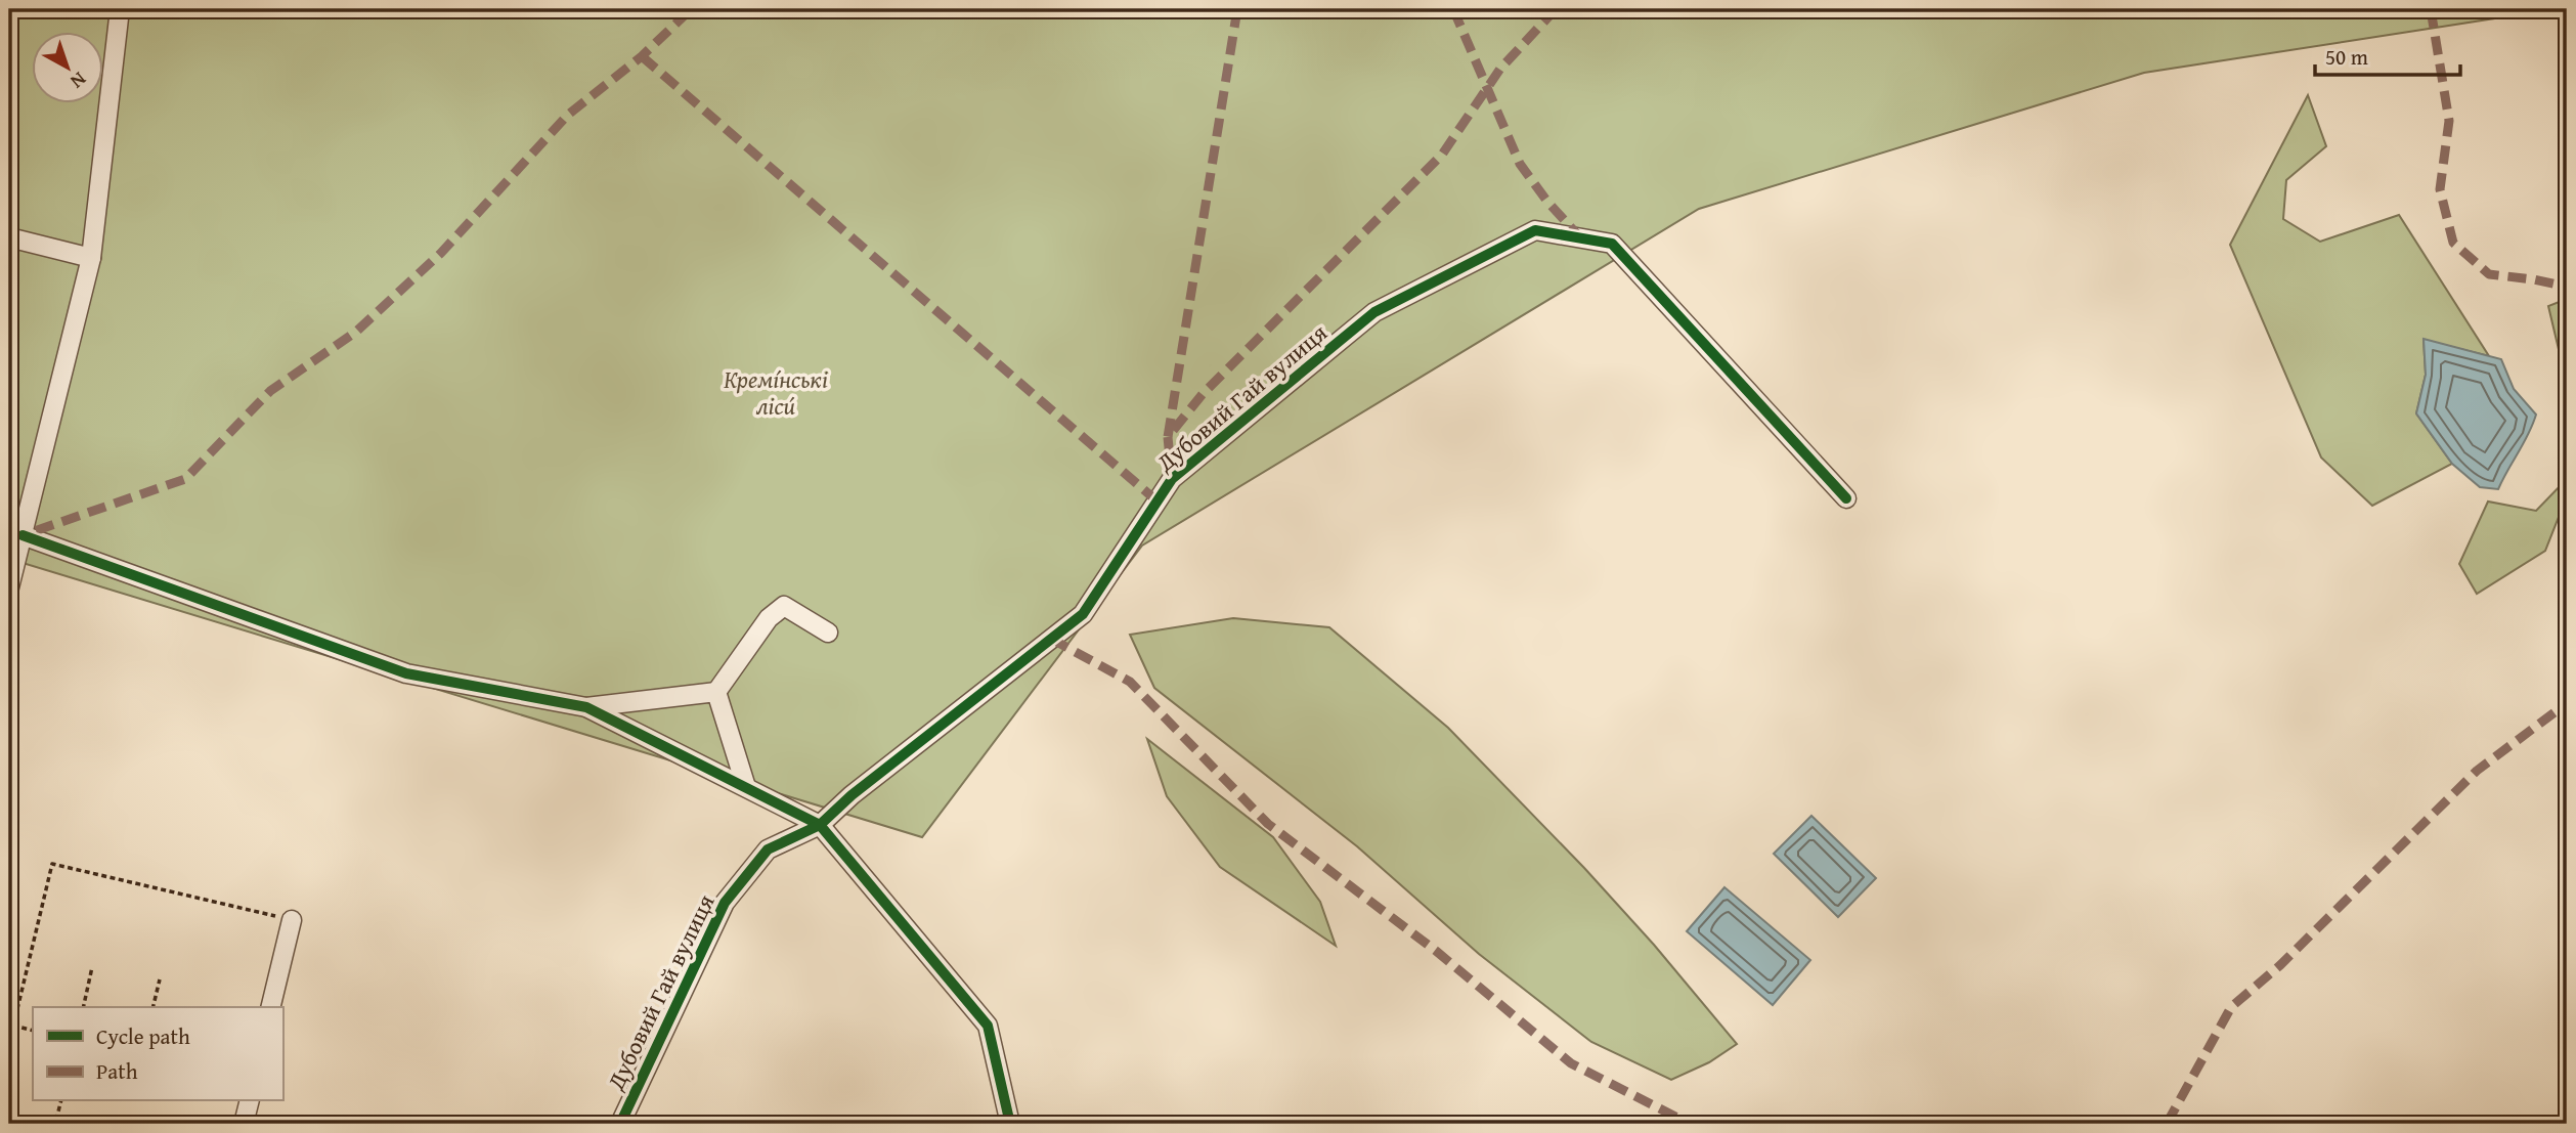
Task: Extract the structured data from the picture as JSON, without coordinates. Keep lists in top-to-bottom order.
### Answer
{
  "streets": {
    "street": ["Дубовий Гай вулиця"]
  },
  "parks": ["Кремі́нські ліси́"],
  "legend": ["Cycle path", "Path"],
  "scale_bar": "50 m",
  "north": "bottom right"
}
